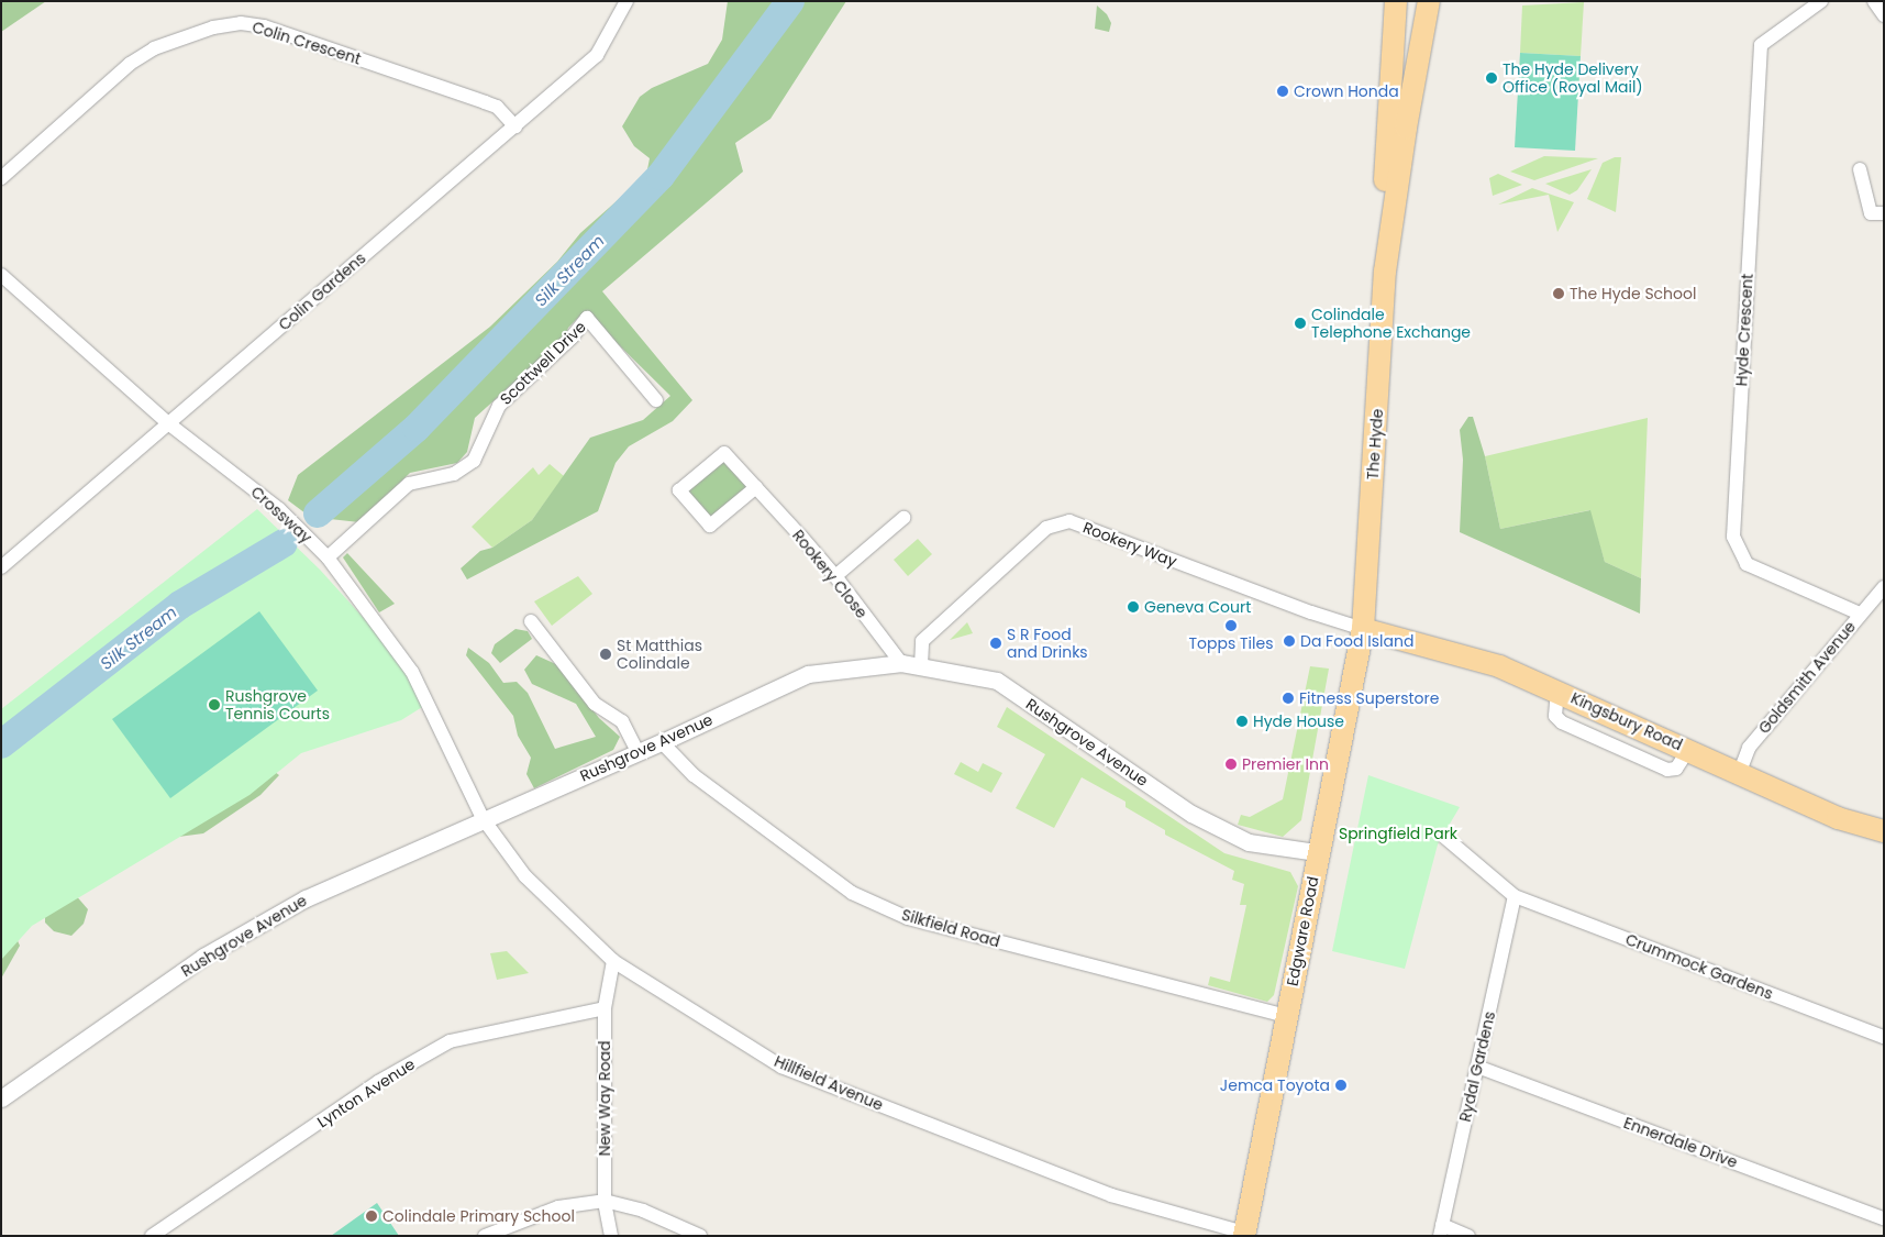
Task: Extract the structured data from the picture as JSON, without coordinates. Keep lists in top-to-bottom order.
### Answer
{
  "streets": {
    "main road": ["The Hyde", "Kingsbury Road", "Edgware Road"],
    "street": [
      "Colin Crescent",
      "Colin Gardens",
      "Hyde Crescent",
      "Scottwell Drive",
      "Crossway",
      "Rookery Way",
      "Rookery Close",
      "Goldsmith Avenue",
      "Rushgrove Avenue",
      "Silkfield Road",
      "Crummock Gardens",
      "Rydal Gardens",
      "Hillfield Avenue",
      "Lynton Avenue",
      "New Way Road",
      "Ennerdale Drive"
    ]
  },
  "crossings": [
    ["Colin Crescent", "Colin Gardens"],
    ["Colin Gardens", "Crossway"],
    ["Hyde Crescent", "Goldsmith Avenue"],
    ["Scottwell Drive", "Crossway"],
    ["The Hyde", "Rookery Way"],
    ["The Hyde", "Kingsbury Road"],
    ["The Hyde", "Edgware Road"],
    ["Crossway", "Rushgrove Avenue"],
    ["Crossway", "Hillfield Avenue"],
    ["Rookery Way", "Kingsbury Road"],
    ["Rookery Way", "Rushgrove Avenue"],
    ["Rookery Way", "Edgware Road"],
    ["Rookery Close", "Rushgrove Avenue"],
    ["Goldsmith Avenue", "Kingsbury Road"],
    ["Kingsbury Road", "Edgware Road"],
    ["Rushgrove Avenue", "Silkfield Road"],
    ["Rushgrove Avenue", "Edgware Road"],
    ["Rushgrove Avenue", "Hillfield Avenue"],
    ["Silkfield Road", "Edgware Road"],
    ["Edgware Road", "Hillfield Avenue"],
    ["Crummock Gardens", "Rydal Gardens"],
    ["Rydal Gardens", "Ennerdale Drive"],
    ["Hillfield Avenue", "New Way Road"],
    ["Lynton Avenue", "New Way Road"]
  ],
  "water": ["Silk Stream"],
  "parks": ["Springfield Park"],
  "places": [
    "The Hyde Delivery Office (Royal Mail)",
    "Crown Honda",
    "The Hyde School",
    "Colindale Telephone Exchange",
    "Geneva Court",
    "Topps Tiles",
    "Da Food Island",
    "S R Food and Drinks",
    "St Matthias Colindale",
    "Fitness Superstore",
    "Rushgrove Tennis Courts",
    "Hyde House",
    "Premier Inn",
    "Jemca Toyota",
    "Colindale Primary School"
  ]
}
